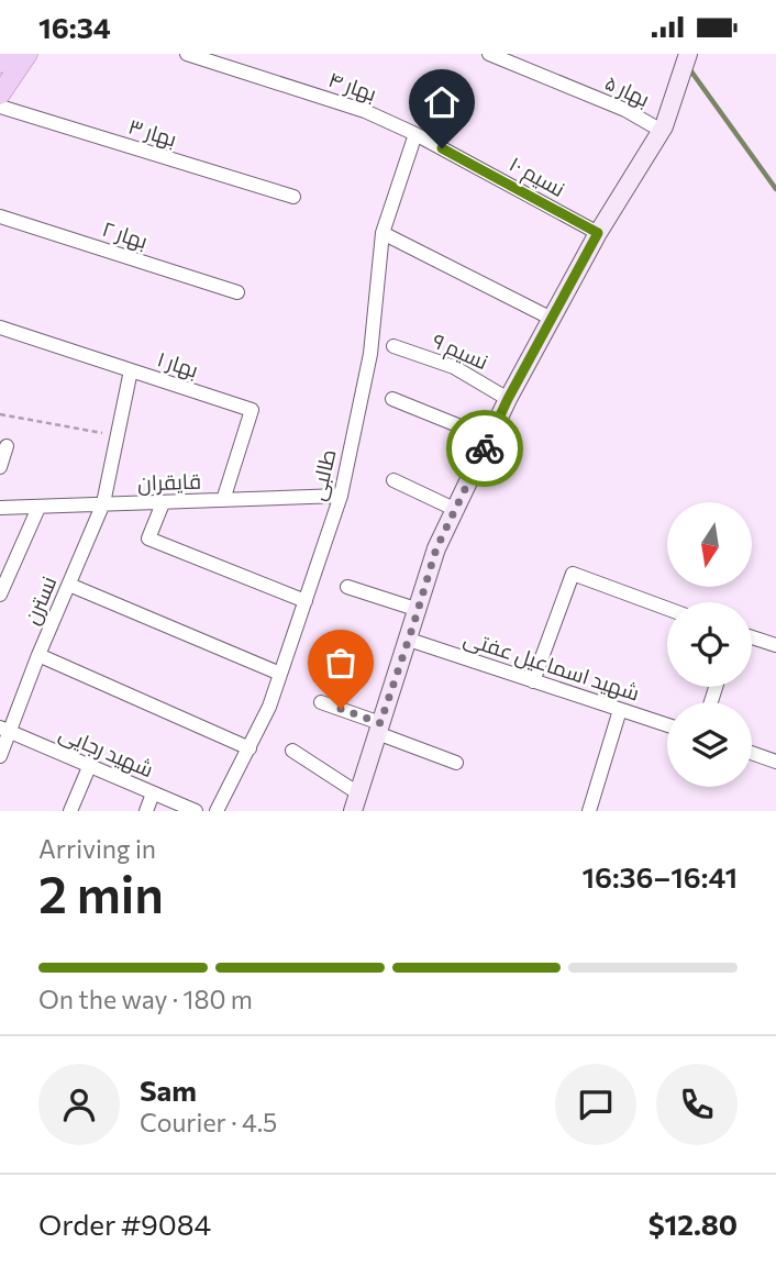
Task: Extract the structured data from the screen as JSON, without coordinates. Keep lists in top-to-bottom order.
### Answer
{
  "streets": {
    "street": [
      "بهار ۴",
      "بهار ۵",
      "بهار ۳",
      "نسیم ۱۰",
      "بهار ۲",
      "نسیم ۹",
      "بهار ۱",
      "طالبی",
      "قایقران",
      "نسترن",
      "شهید اسماعیل عفتی",
      "شهید رجایی"
    ]
  },
  "crossings": [
    ["بهار ۴", "نسیم ۱۰"],
    ["بهار ۴", "طالبی"],
    ["نسیم ۱۰", "طالبی"],
    ["بهار ۱", "قایقران"],
    ["بهار ۱", "نسترن"],
    ["طالبی", "قایقران"],
    ["قایقران", "نسترن"],
    ["نسترن", "شهید رجایی"]
  ],
  "north": "bottom",
  "page": {
    "status": "16:34",
    "heading": ["2 min", "Arriving in", "16:36–16:41"],
    "panel": [
      "Sam",
      "Courier · 4.5",
      "Order #9084",
      "$12.80"
    ],
    "bar": "On the way · 180 m"
  }
}
